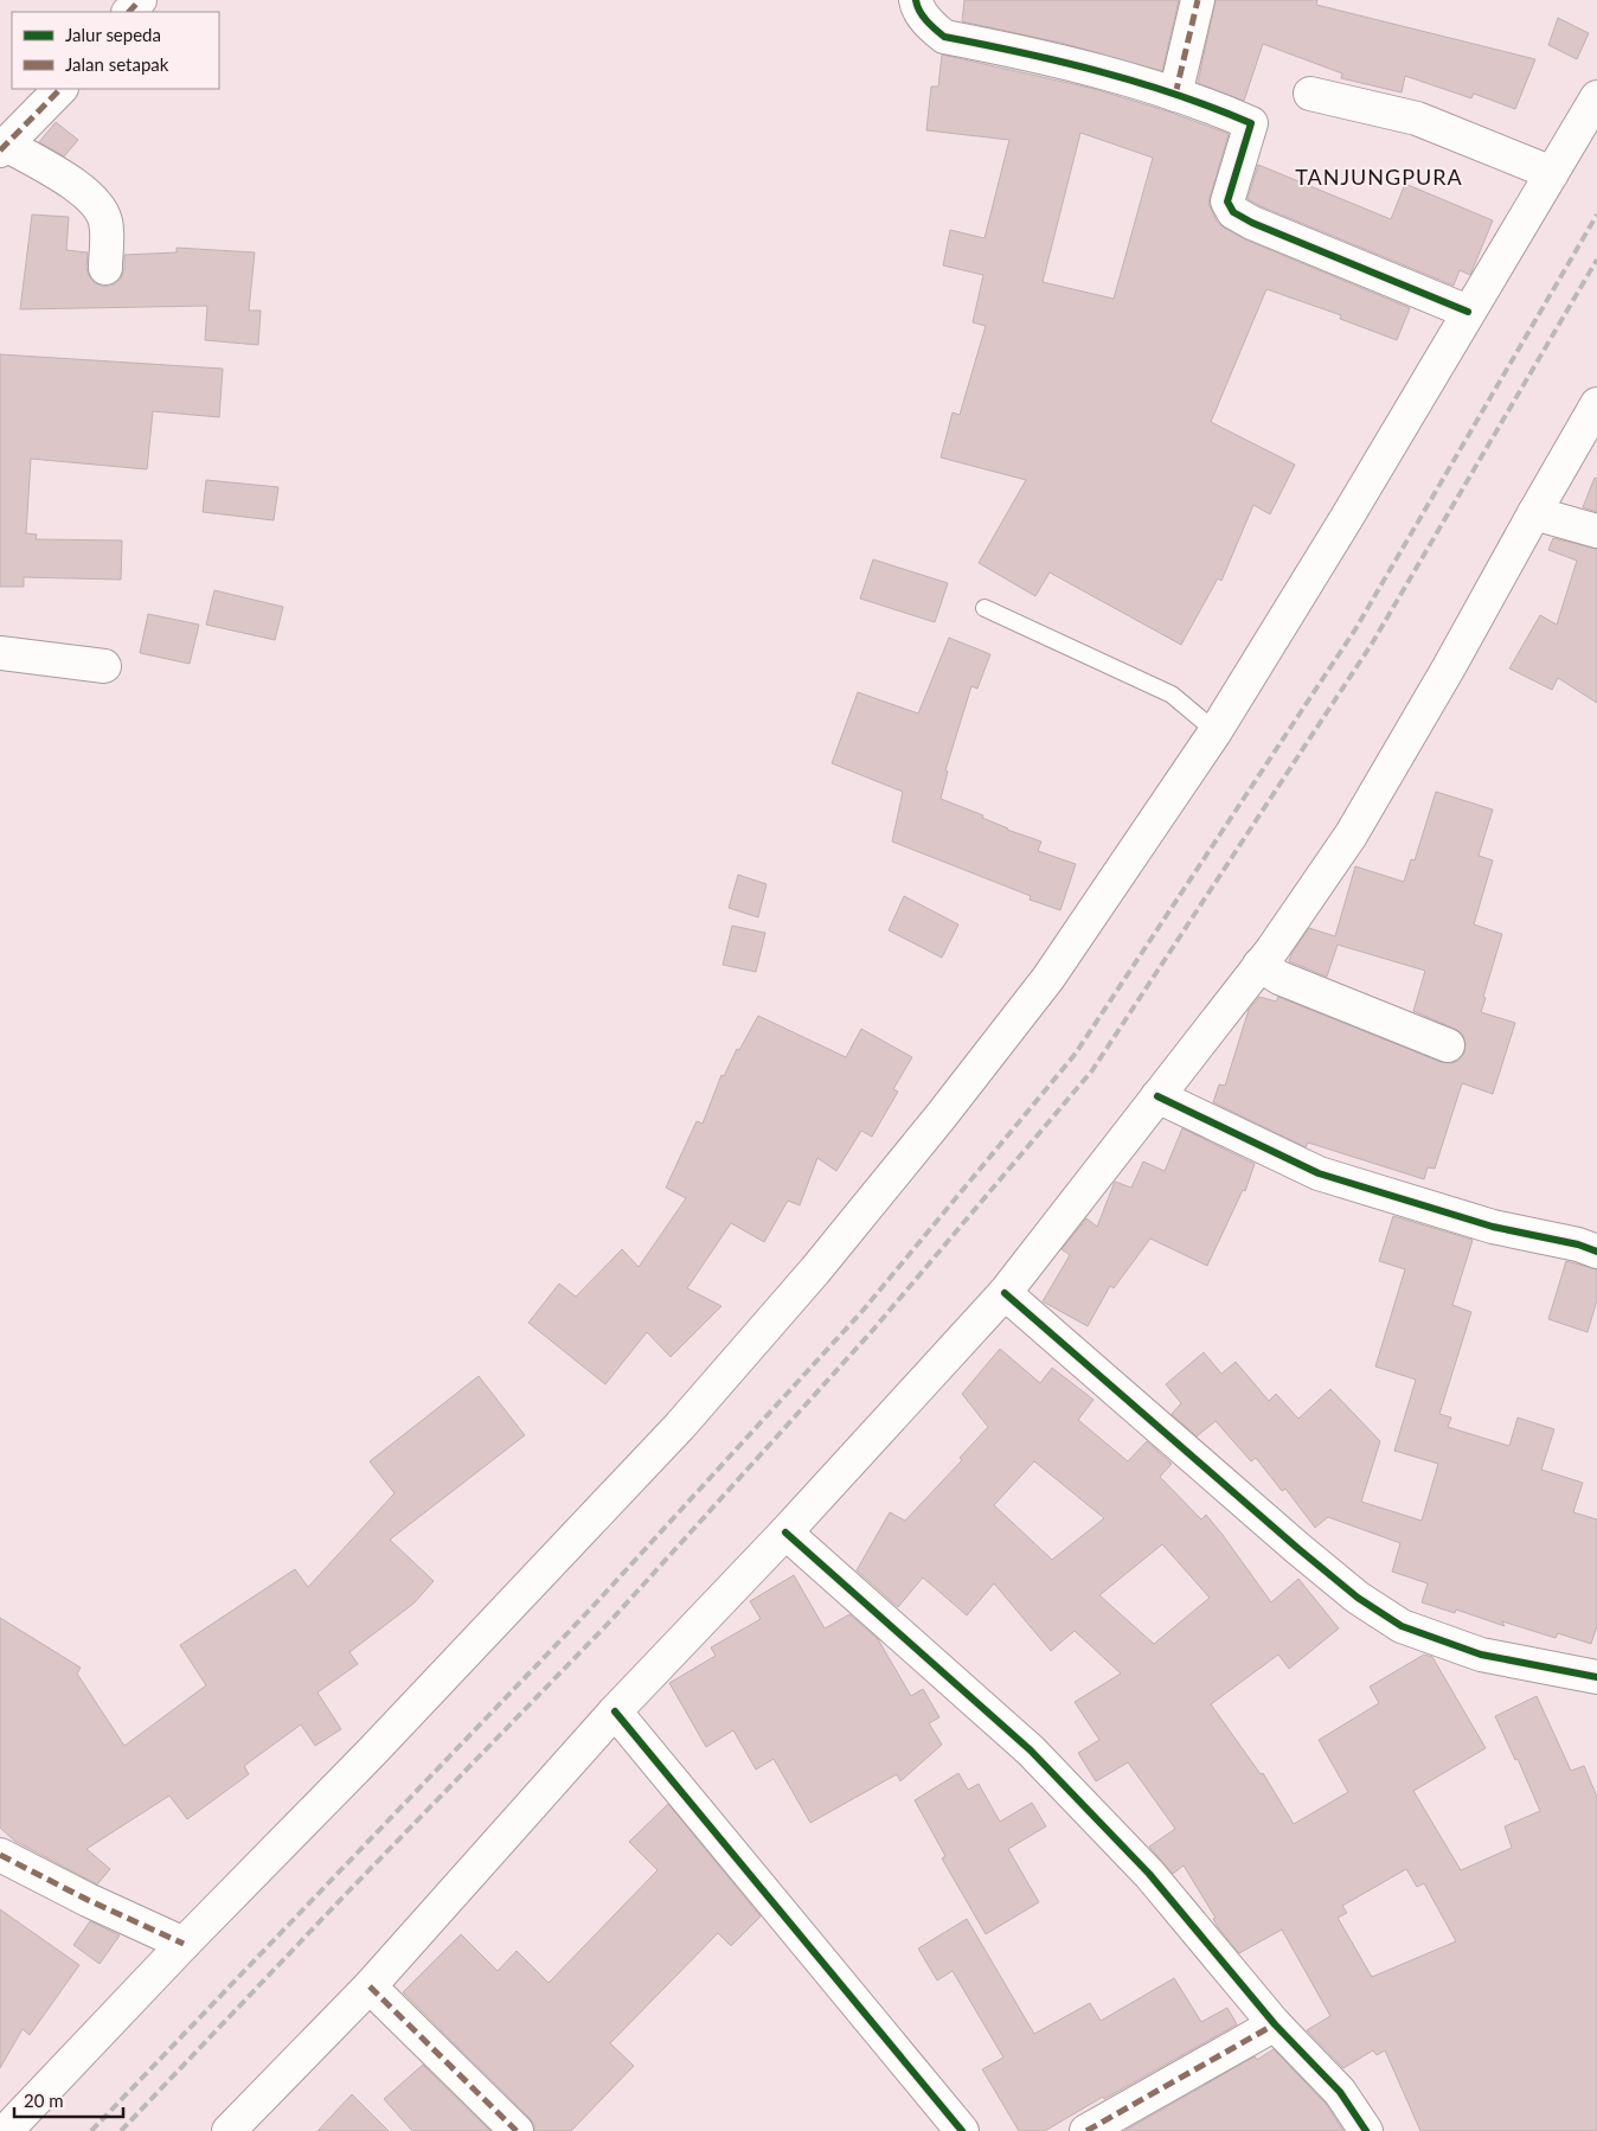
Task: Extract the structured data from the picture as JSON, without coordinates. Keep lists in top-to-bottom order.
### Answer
{
  "districts": ["TANJUNGPURA"],
  "legend": ["Jalur sepeda", "Jalan setapak"],
  "scale_bar": "20 m"
}
